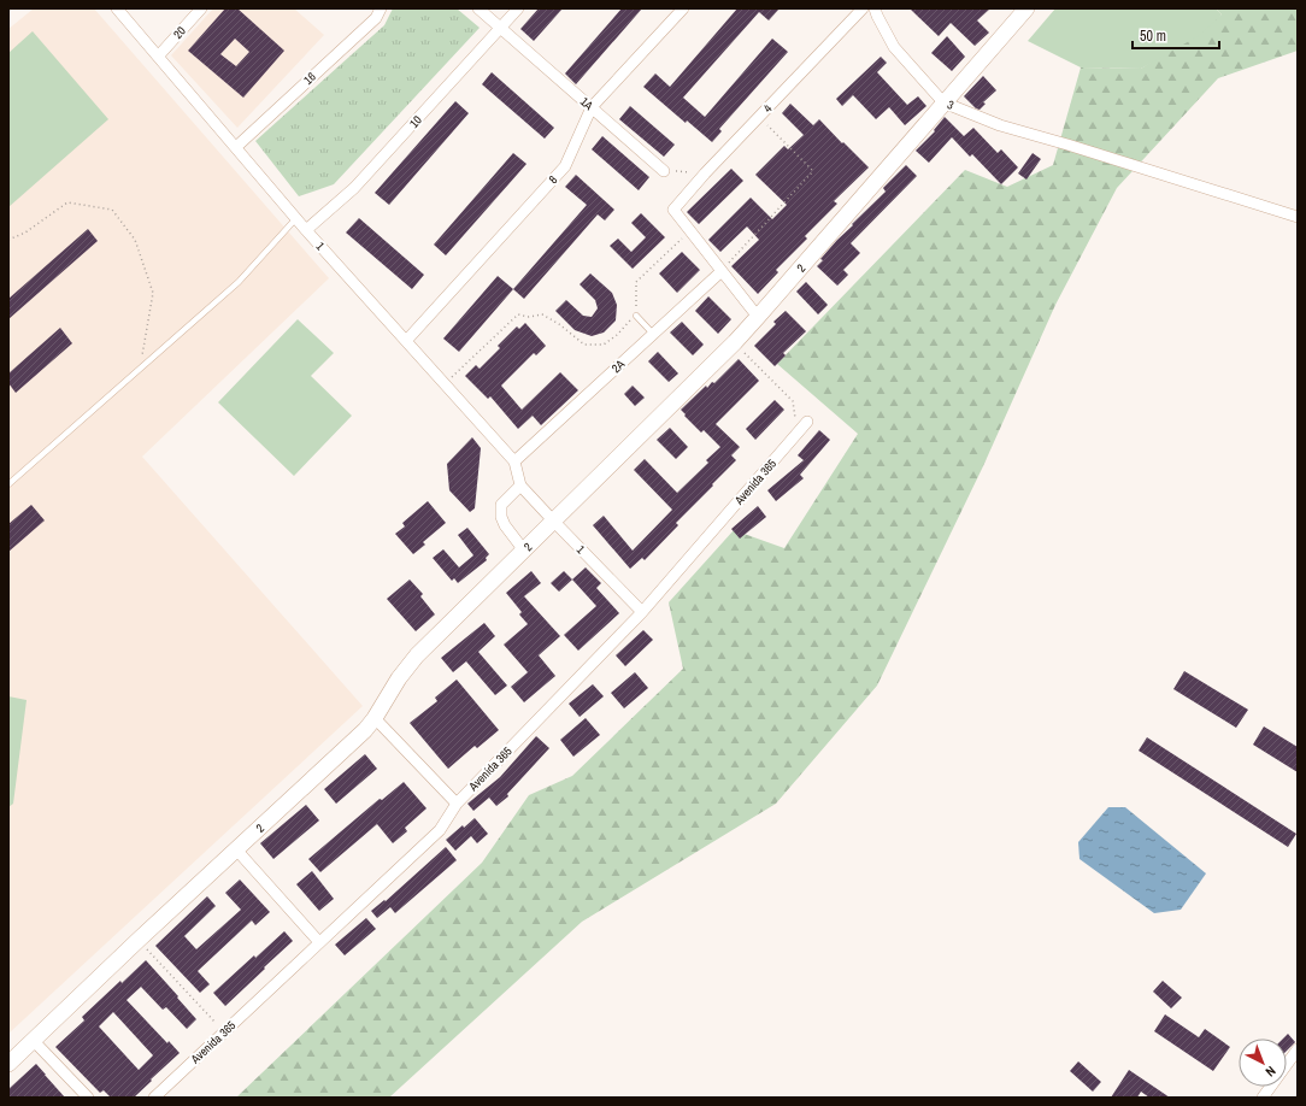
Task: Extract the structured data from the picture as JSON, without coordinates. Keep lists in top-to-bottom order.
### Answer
{
  "streets": {
    "street": [
      "20",
      "16",
      "1A",
      "3",
      "4",
      "10",
      "8",
      "1",
      "2",
      "2A",
      "Avenida 365"
    ]
  },
  "crossings": [
    ["20", "1"],
    ["16", "1"],
    ["1A", "10"],
    ["1A", "8"],
    ["3", "2"],
    ["10", "1"],
    ["8", "1"],
    ["1", "2"],
    ["1", "2A"],
    ["1", "Avenida 365"]
  ],
  "scale_bar": "50 m",
  "north": "bottom right"
}
